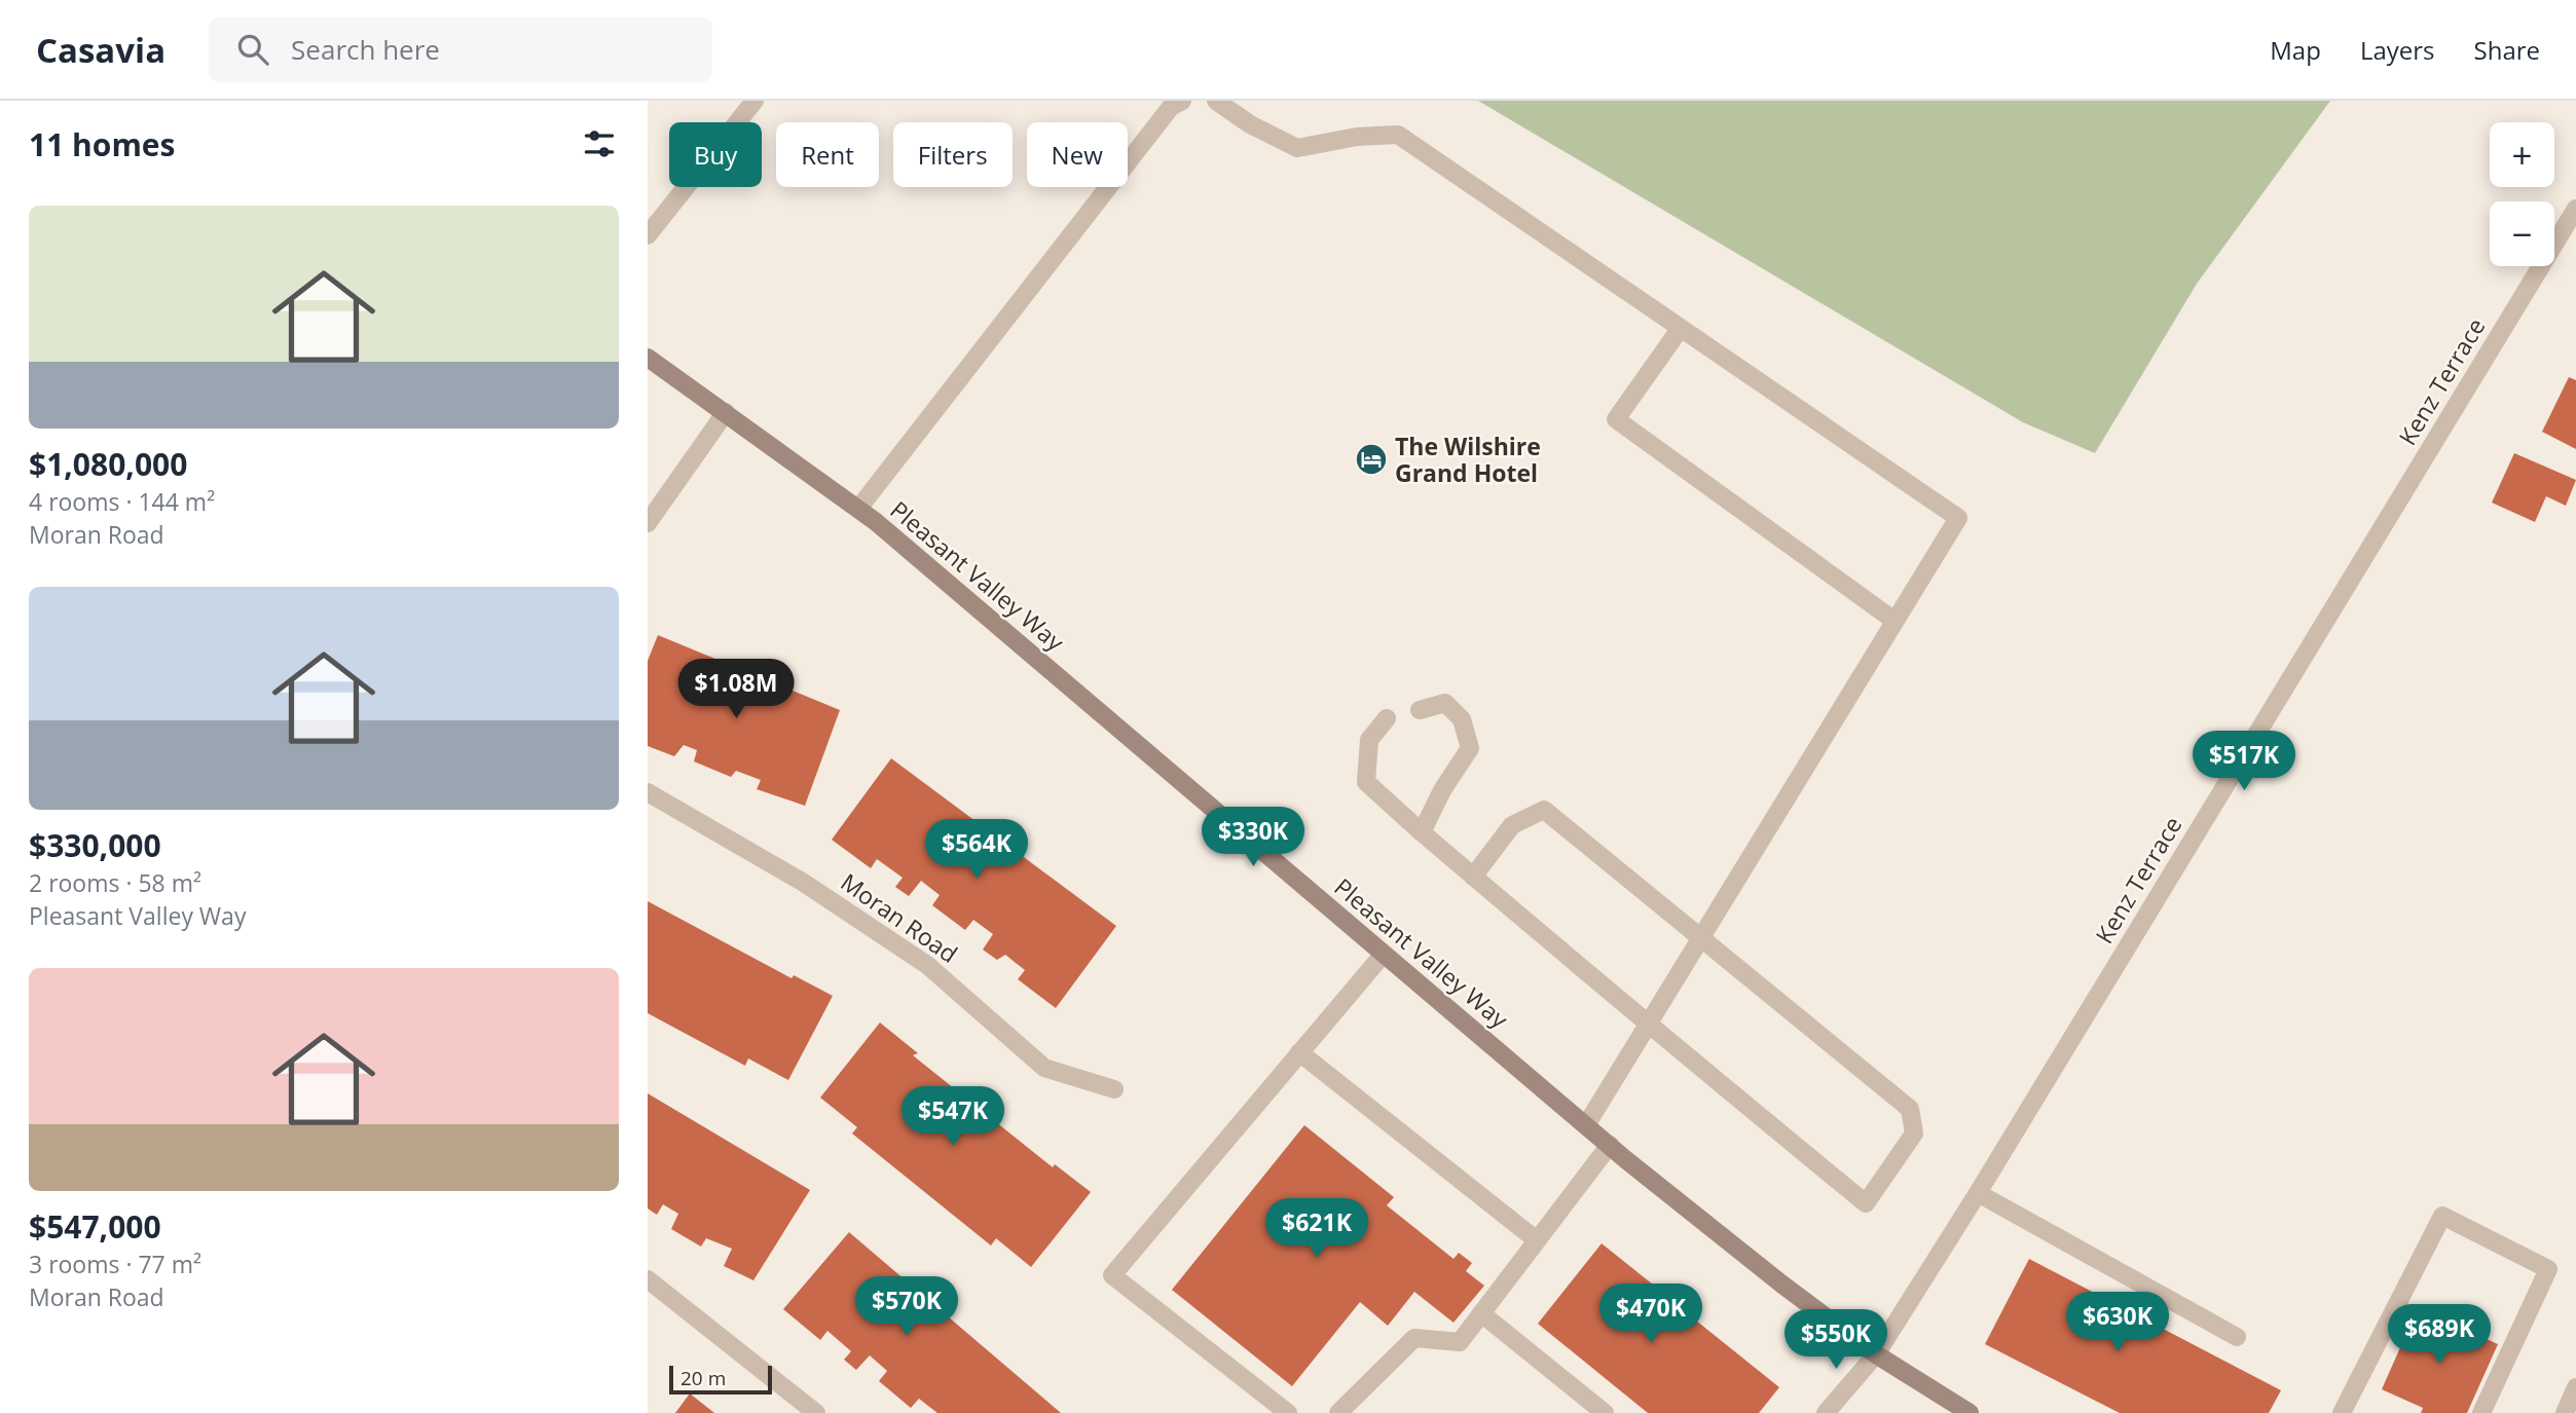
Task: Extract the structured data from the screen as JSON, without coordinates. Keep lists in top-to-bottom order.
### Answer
{
  "streets": {
    "main road": ["Pleasant Valley Way"],
    "street": ["Kenz Terrace", "Moran Road"]
  },
  "crossings": [
    ["Kenz Terrace", "Pleasant Valley Way"]
  ],
  "places": {
    "hotel": ["The Wilshire Grand Hotel"]
  },
  "scale_bar": "20 m",
  "page": {
    "header": "Casavia",
    "search": "Search here",
    "nav": ["Map", "Layers", "Share"],
    "heading": "11 homes",
    "map_buttons": ["+", "−"],
    "chip": [
      "Buy",
      "Rent",
      "Filters",
      "New"
    ],
    "list": [
      {
        "name": "$1,080,000",
        "note": "4 rooms · 144 m² · Moran Road"
      },
      {
        "name": "$330,000",
        "note": "2 rooms · 58 m² · Pleasant Valley Way"
      },
      {
        "name": "$547,000",
        "note": "3 rooms · 77 m² · Moran Road"
      }
    ],
    "price": [
      "$1.08M",
      "$517K",
      "$330K",
      "$564K",
      "$547K",
      "$621K",
      "$570K",
      "$470K",
      "$630K",
      "$689K",
      "$550K"
    ],
    "scale": "20 m"
  }
}
